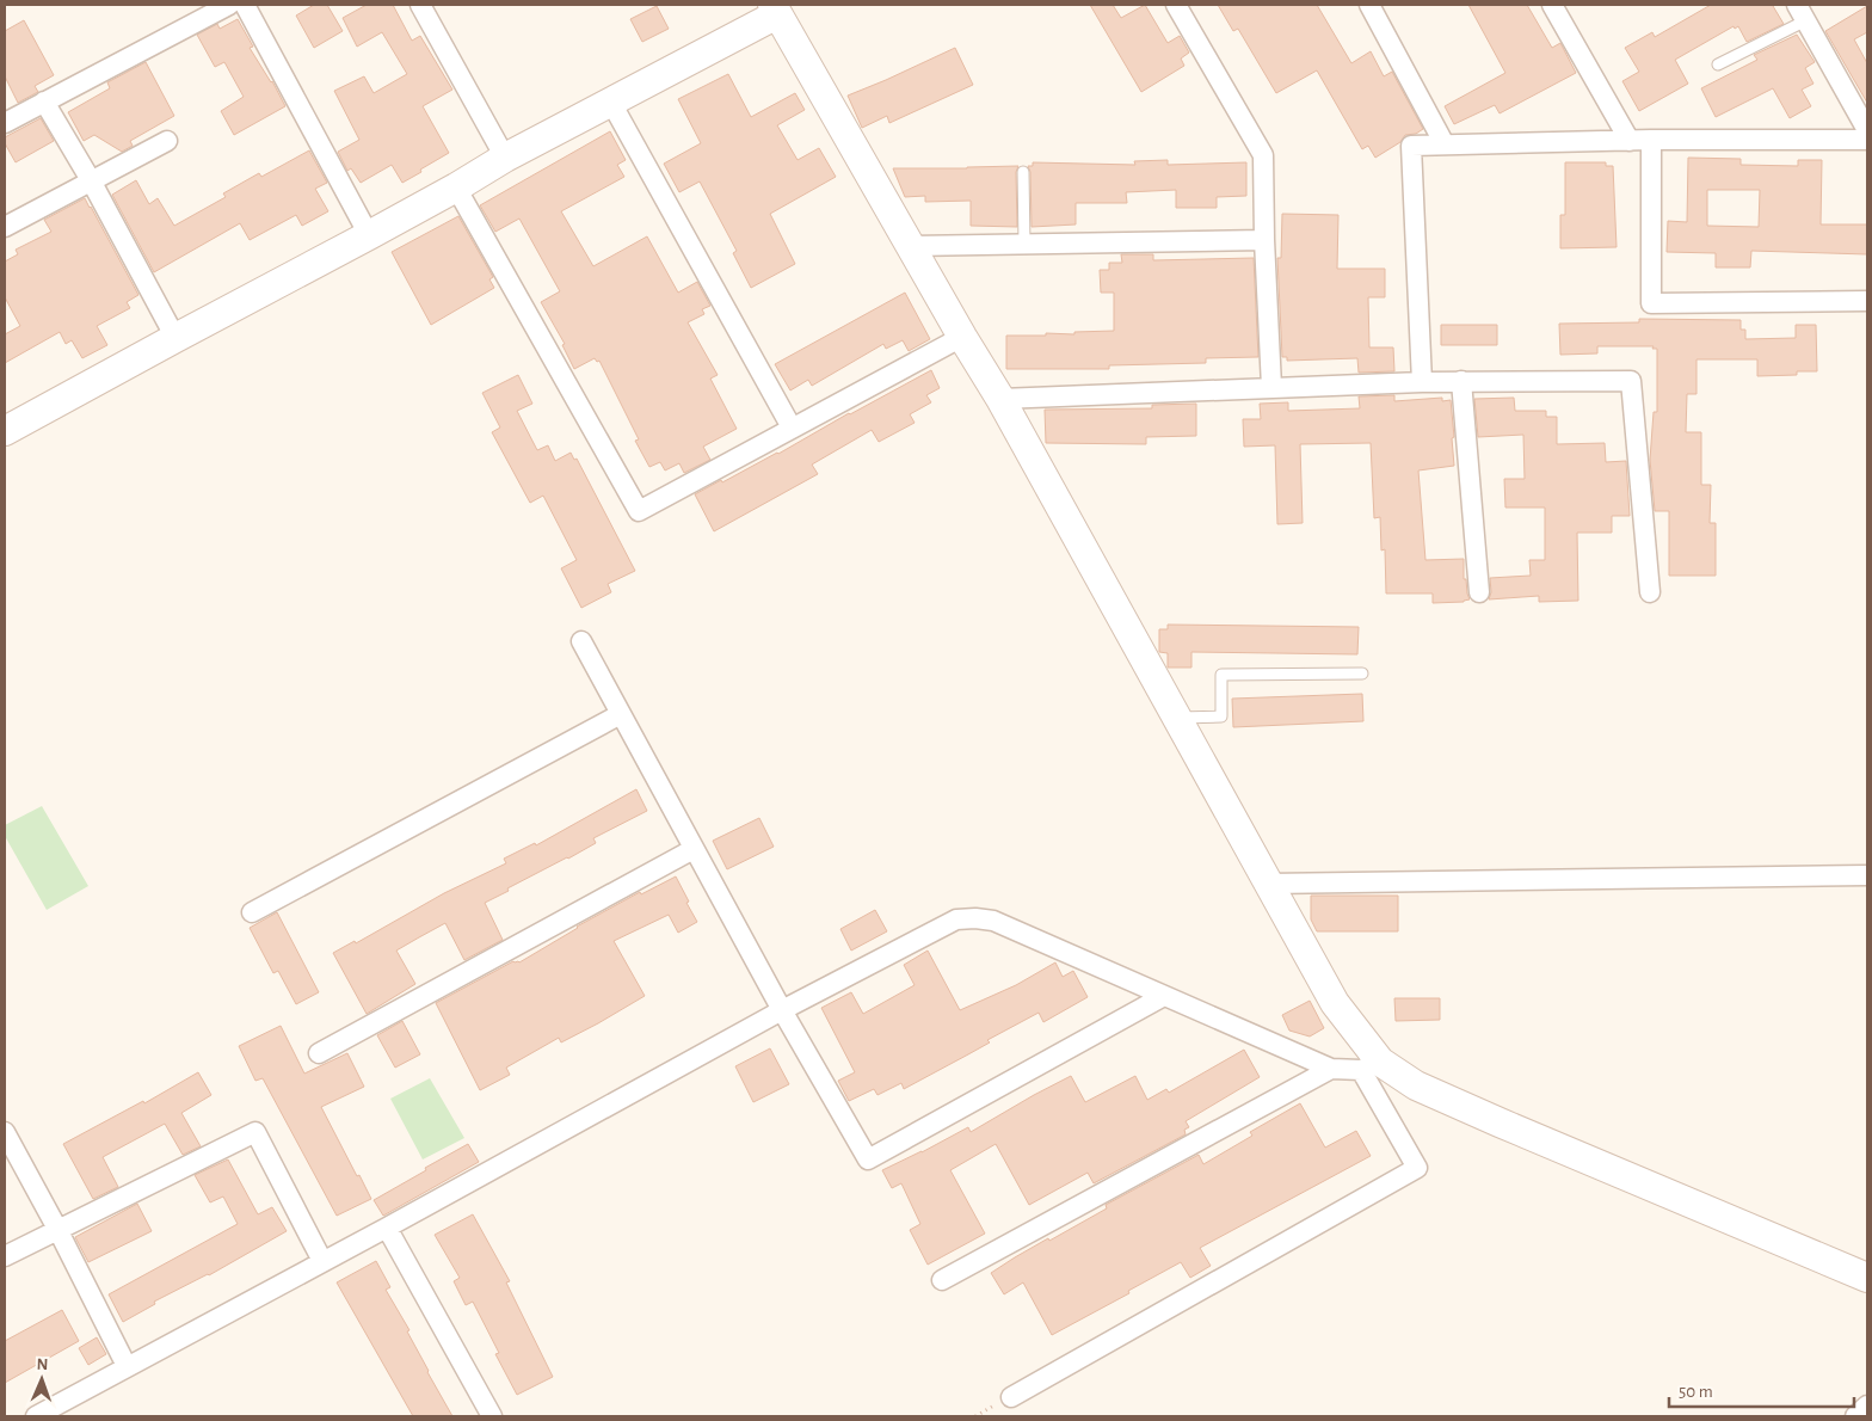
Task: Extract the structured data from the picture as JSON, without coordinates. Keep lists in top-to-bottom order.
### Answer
{
  "scale_bar": "50 m",
  "north": "top"
}
